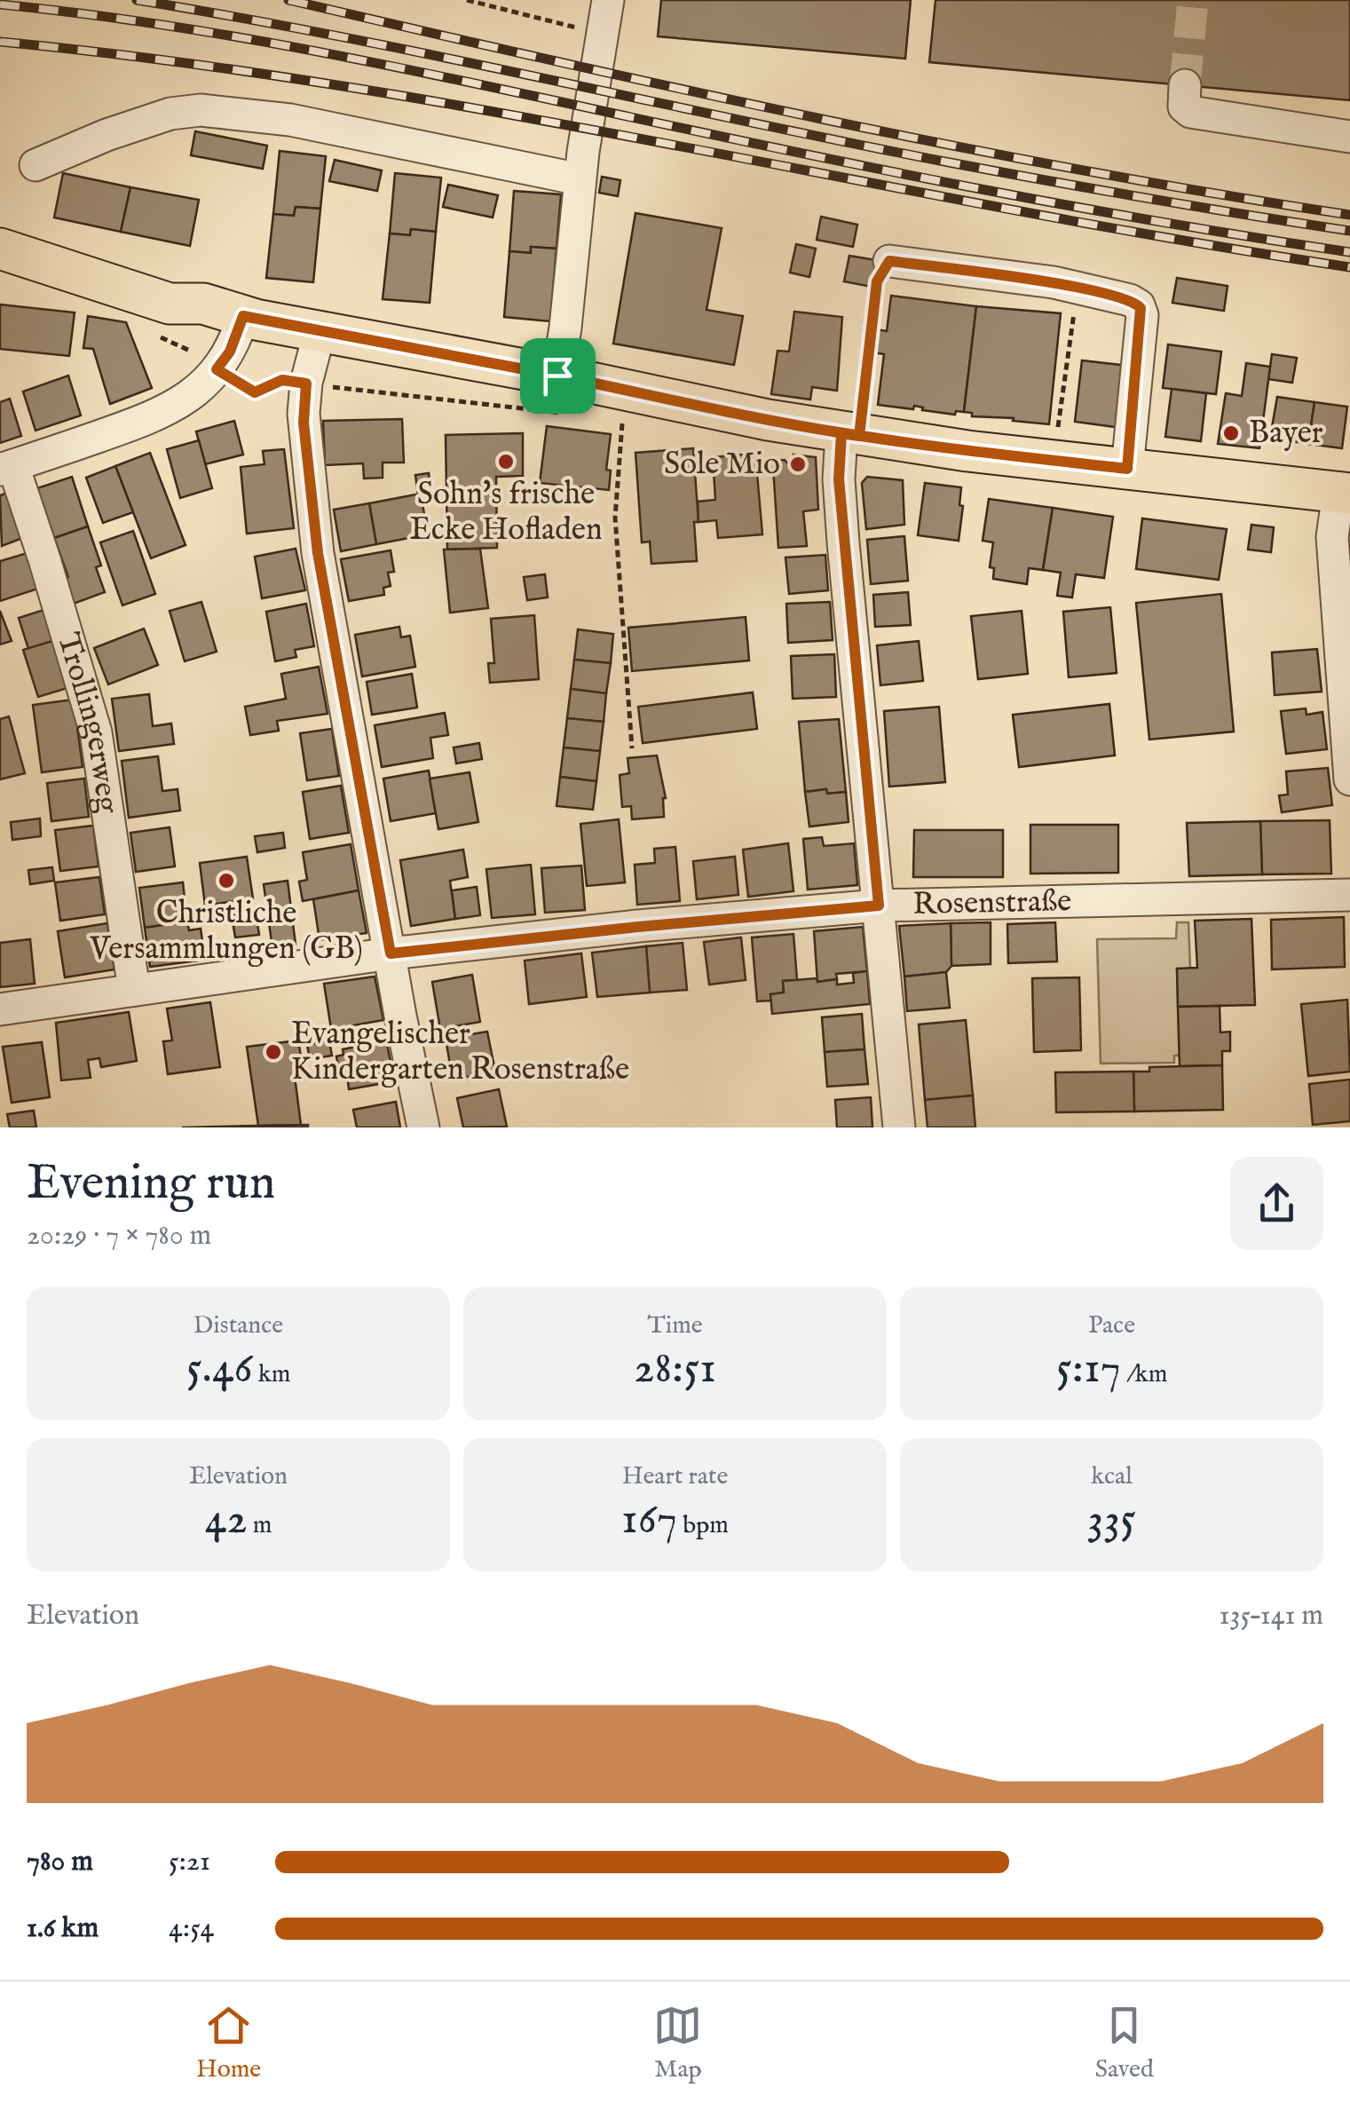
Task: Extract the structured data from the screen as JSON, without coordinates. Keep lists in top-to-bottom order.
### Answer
{
  "streets": {
    "street": ["Trollingerweg", "Rosenstraße"]
  },
  "crossings": [
    ["Trollingerweg", "Rosenstraße"]
  ],
  "places": [
    "Bayer",
    "Sohn's frische Ecke Hofladen",
    "Sole Mio",
    "Christliche Versammlungen (GB)",
    "Evangelischer Kindergarten Rosenstraße"
  ],
  "page": {
    "heading": ["Evening run", "20:29 · 7 × 780 m"],
    "stats": [
      ["Distance", "5.46 km"],
      ["Time", "28:51"],
      ["Pace", "5:17 /km"],
      ["Elevation", "42 m"],
      ["Heart rate", "167 bpm"],
      ["kcal", "335"]
    ],
    "chart": ["Elevation", "135–141 m"],
    "list": [
      {
        "name": "780 m",
        "note": "5:21"
      },
      {
        "name": "1.6 km",
        "note": "4:54"
      }
    ],
    "tabs": ["Home", "Map", "Saved"]
  }
}
